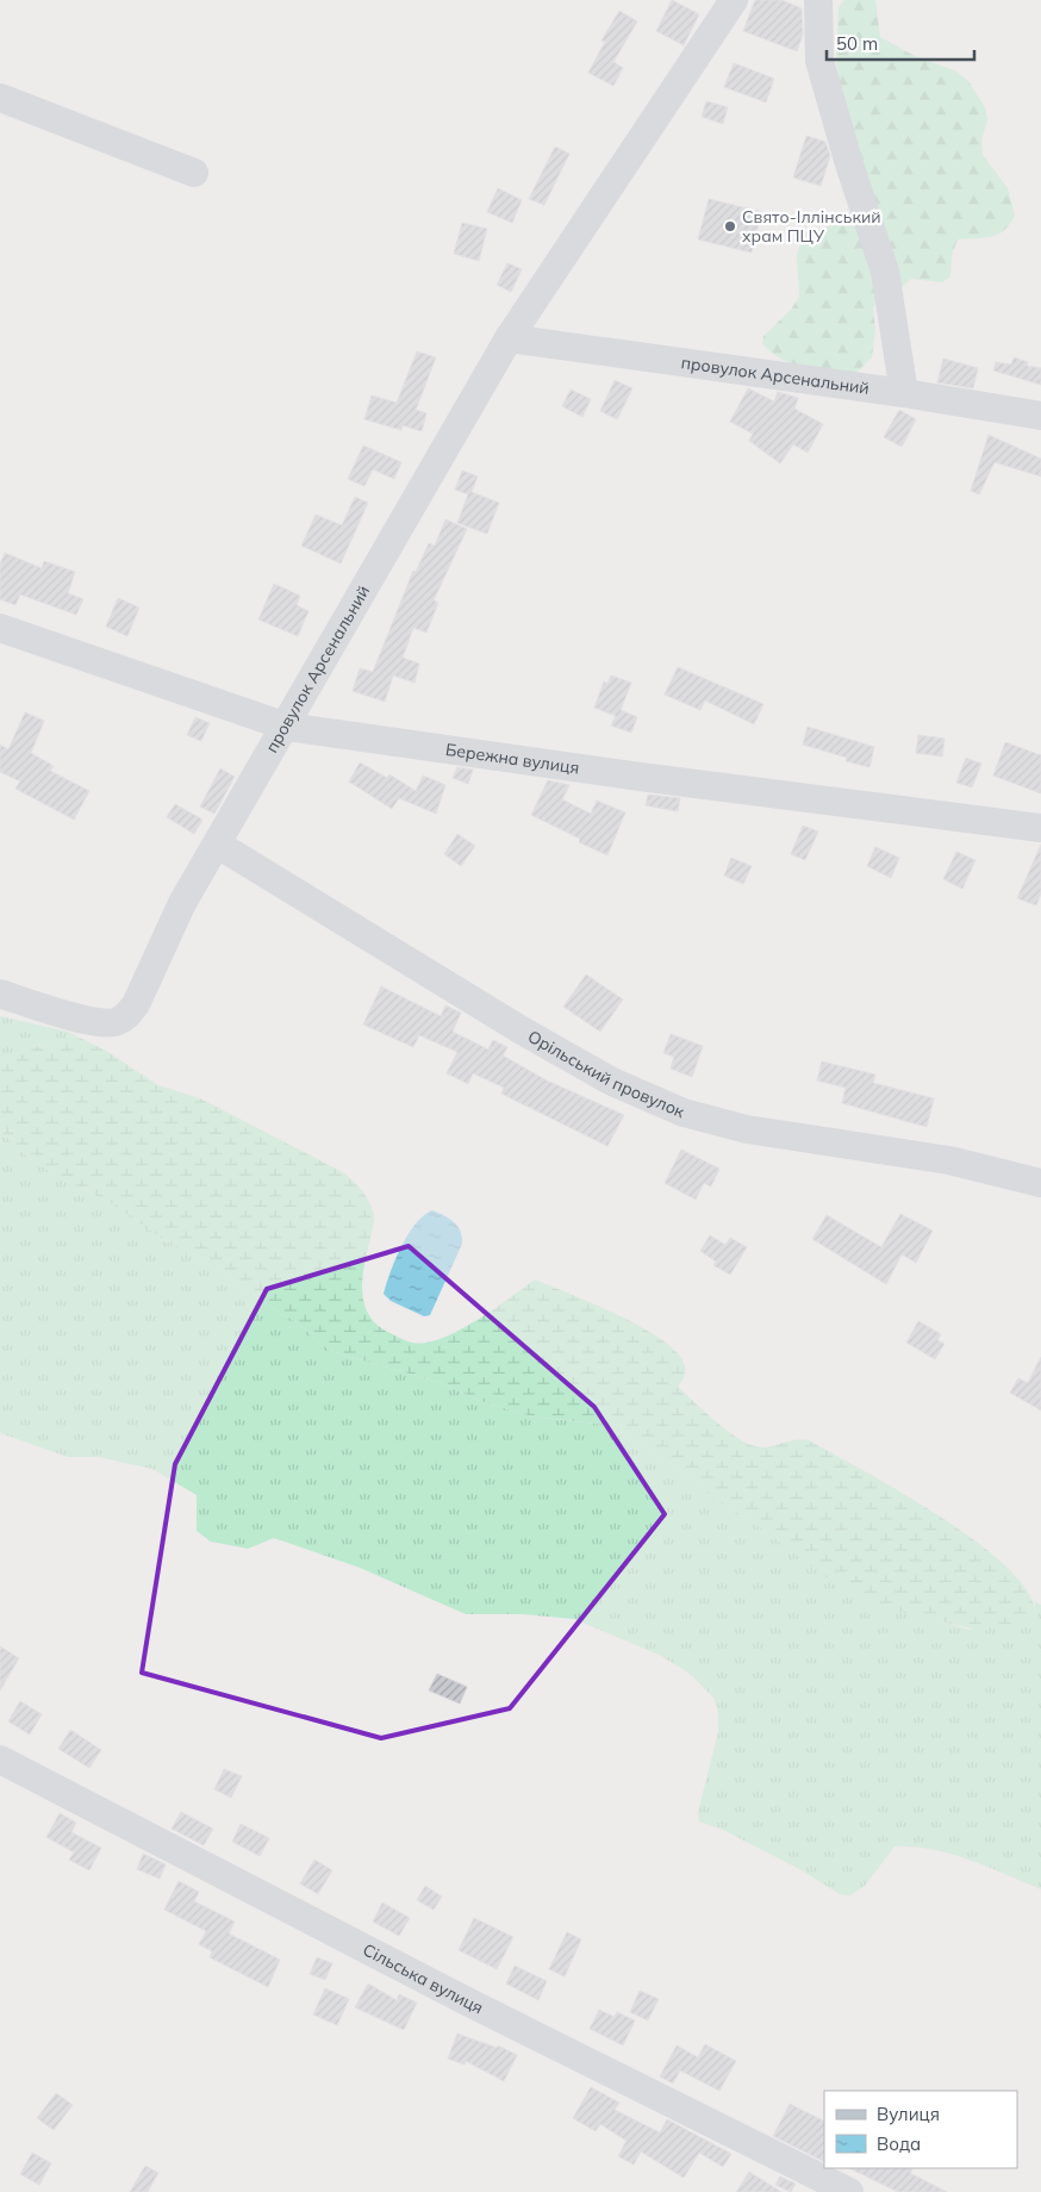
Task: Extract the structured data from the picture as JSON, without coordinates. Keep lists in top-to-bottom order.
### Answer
{
  "streets": {
    "street": [
      "провулок Арсенальний",
      "Бережна вулиця",
      "Орільський провулок",
      "Сільська вулиця"
    ]
  },
  "crossings": [
    ["провулок Арсенальний", "Бережна вулиця"],
    ["провулок Арсенальний", "Орільський провулок"]
  ],
  "places": ["Свято-Іллінський храм ПЦУ"],
  "legend": ["Вулиця", "Вода"],
  "scale_bar": "50 m"
}
